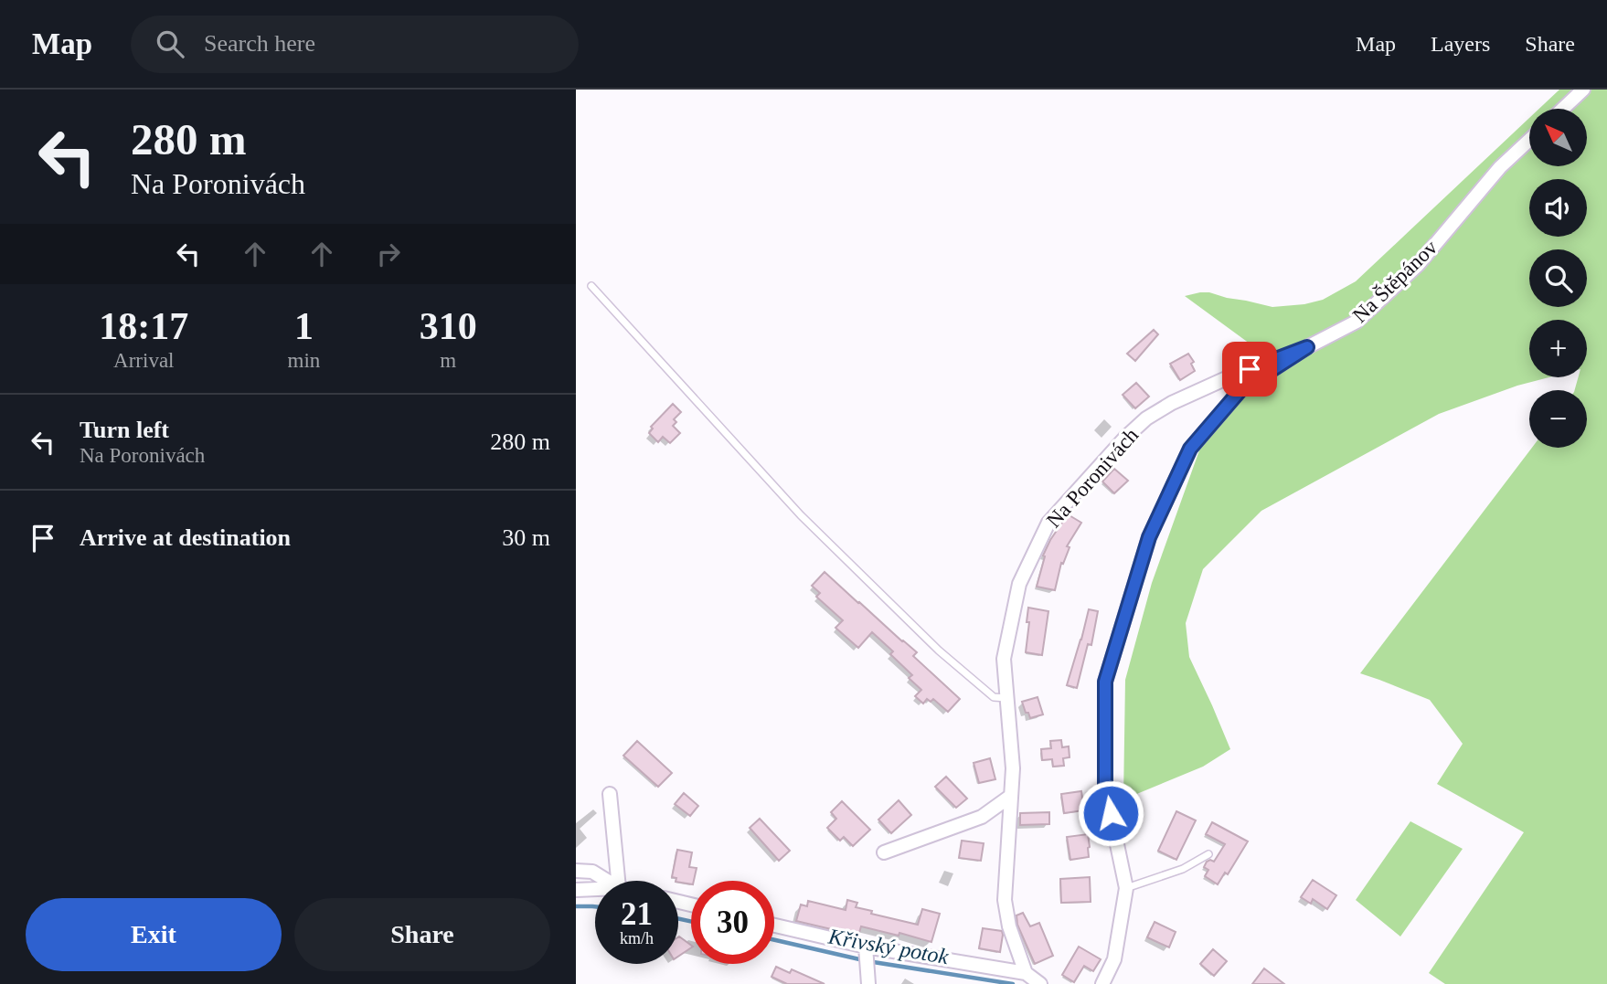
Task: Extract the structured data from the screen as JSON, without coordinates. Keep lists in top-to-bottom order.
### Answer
{
  "streets": {
    "street": ["Na Štěpánov", "Na Poronivách"]
  },
  "crossings": [
    ["Na Štěpánov", "Na Poronivách"]
  ],
  "water": ["Křivský potok"],
  "north": "top left",
  "page": {
    "header": "Map",
    "search": "Search here",
    "nav": ["Map", "Layers", "Share"],
    "turn": ["280 m", "Na Poronivách"],
    "map_buttons": ["+", "−"],
    "eta": [
      "18:17",
      "Arrival",
      "1",
      "min",
      "310",
      "m"
    ],
    "list": [
      {
        "name": "Turn left",
        "note": "Na Poronivách",
        "value": "280 m"
      },
      {
        "name": "Arrive at destination",
        "value": "30 m"
      }
    ],
    "speed": "21 km/h",
    "limit": "30",
    "buttons": ["Exit", "Share"]
  }
}
